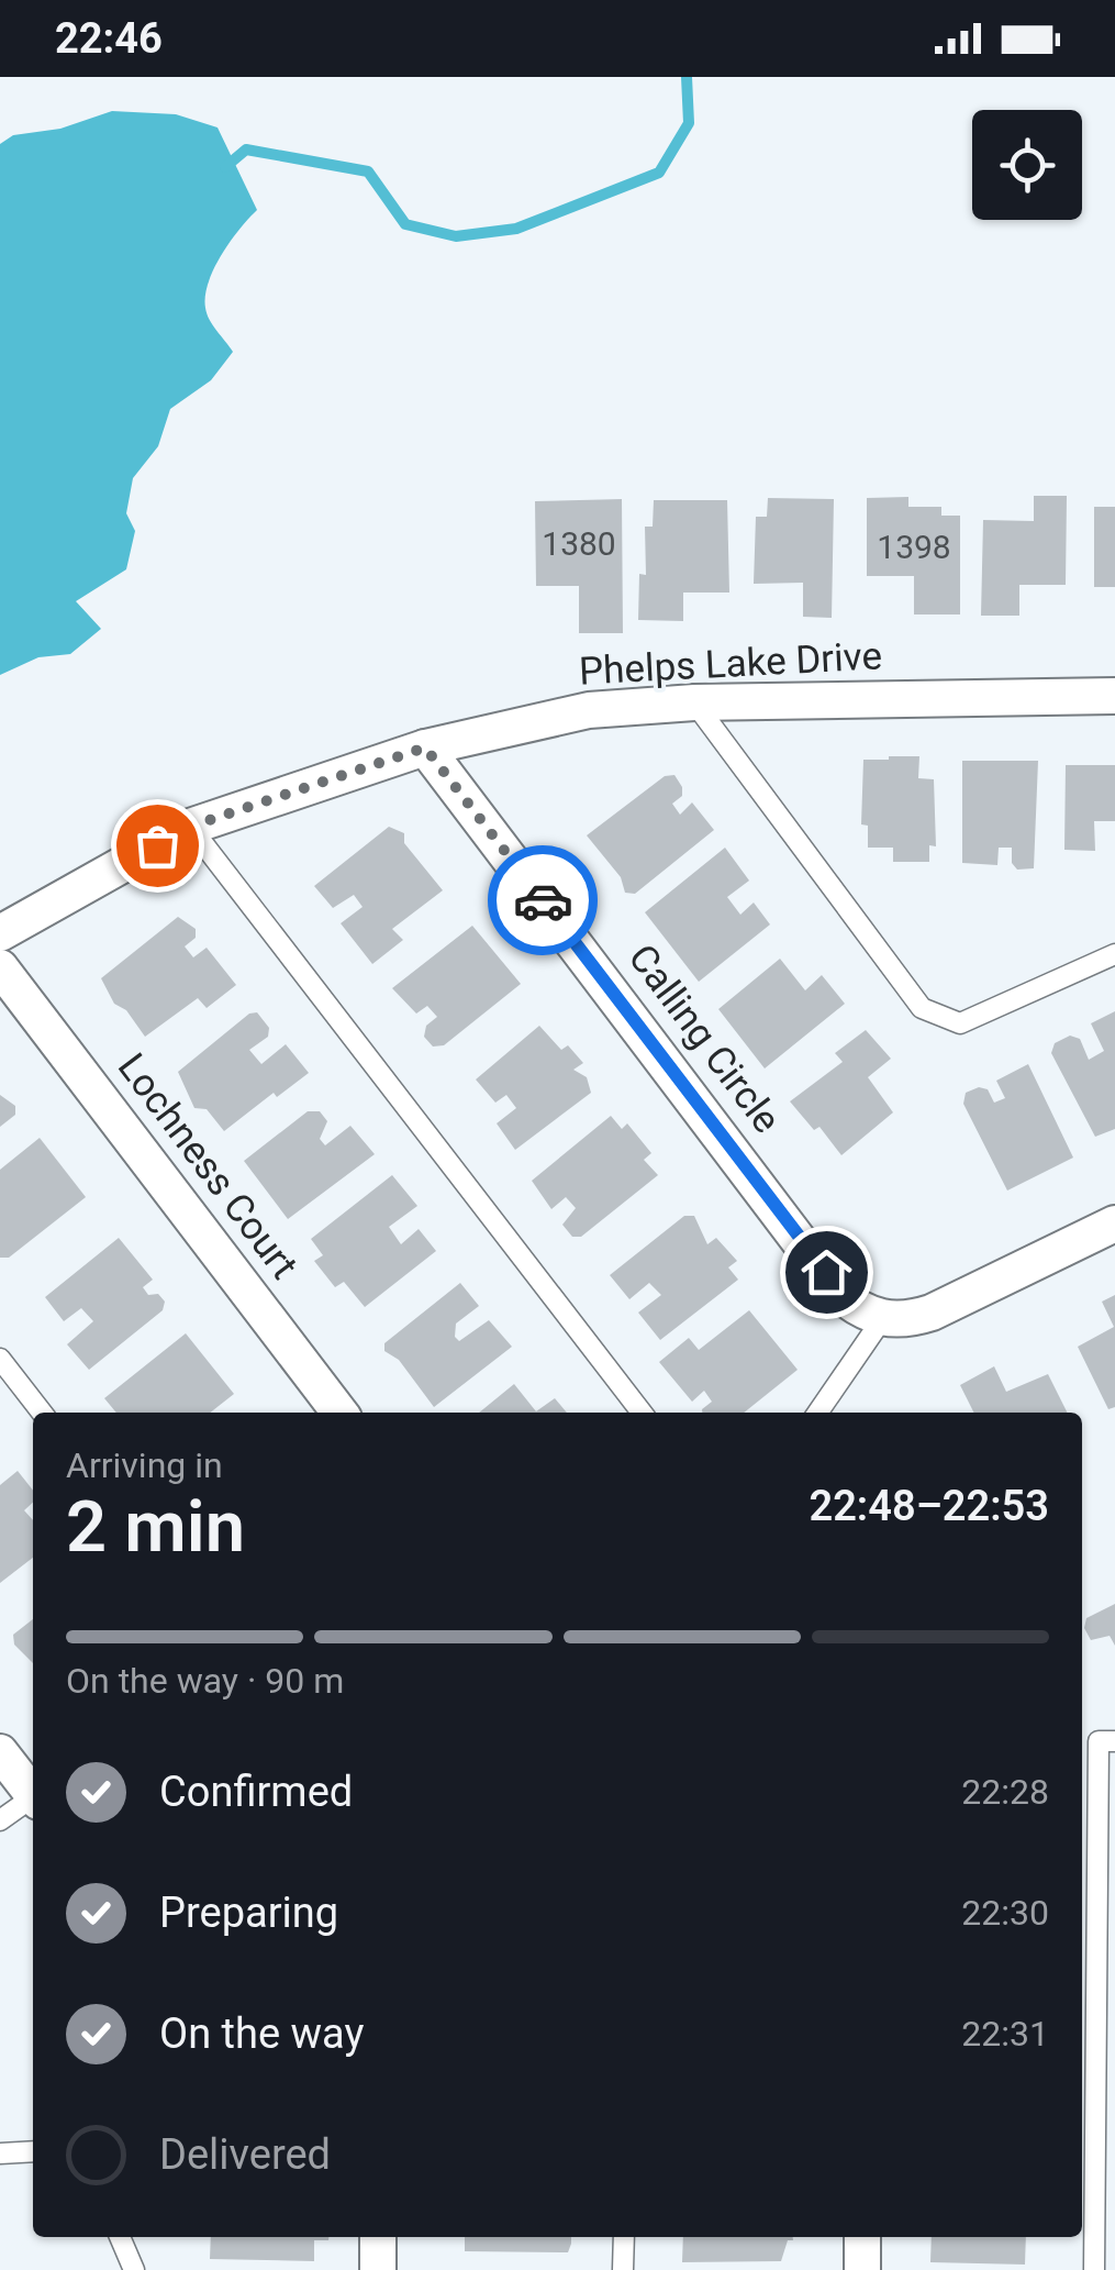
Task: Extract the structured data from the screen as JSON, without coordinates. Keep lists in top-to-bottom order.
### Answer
{
  "streets": {
    "street": ["Phelps Lake Drive", "Calling Circle", "Lochness Court"]
  },
  "crossings": [
    ["Phelps Lake Drive", "Calling Circle"]
  ],
  "house_numbers": ["1380", "1398"],
  "page": {
    "status": "22:46",
    "heading": ["2 min", "Arriving in", "22:48–22:53"],
    "bar": "On the way · 90 m",
    "list": [
      ["Confirmed", "22:28"],
      ["Preparing", "22:30"],
      ["On the way", "22:31"],
      "Delivered"
    ]
  }
}
